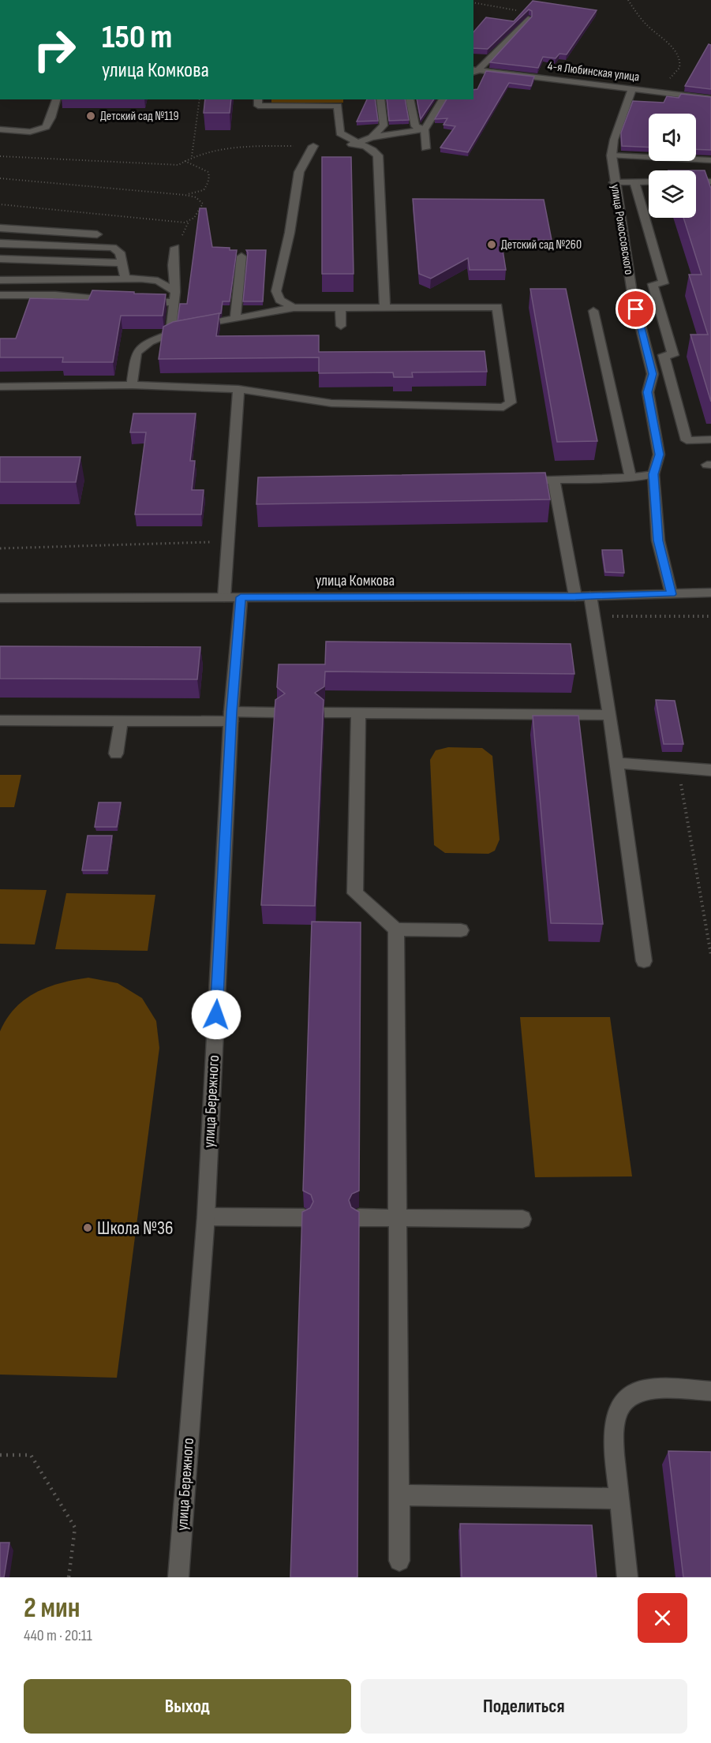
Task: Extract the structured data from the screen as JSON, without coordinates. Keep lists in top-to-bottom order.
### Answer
{
  "streets": {
    "street": [
      "4-я Любинская улица",
      "улица Рокоссовского",
      "улица Комкова",
      "улица Бережного"
    ]
  },
  "crossings": [
    ["4-я Любинская улица", "улица Рокоссовского"],
    ["улица Рокоссовского", "улица Комкова"],
    ["улица Комкова", "улица Бережного"]
  ],
  "places": ["Детский сад №119", "Детский сад №260", "Школа №36"],
  "page": {
    "turn": ["150 m", "улица Комкова"],
    "heading": ["2 мин", "440 m · 20:11"],
    "buttons": ["Выход", "Поделиться"]
  }
}
